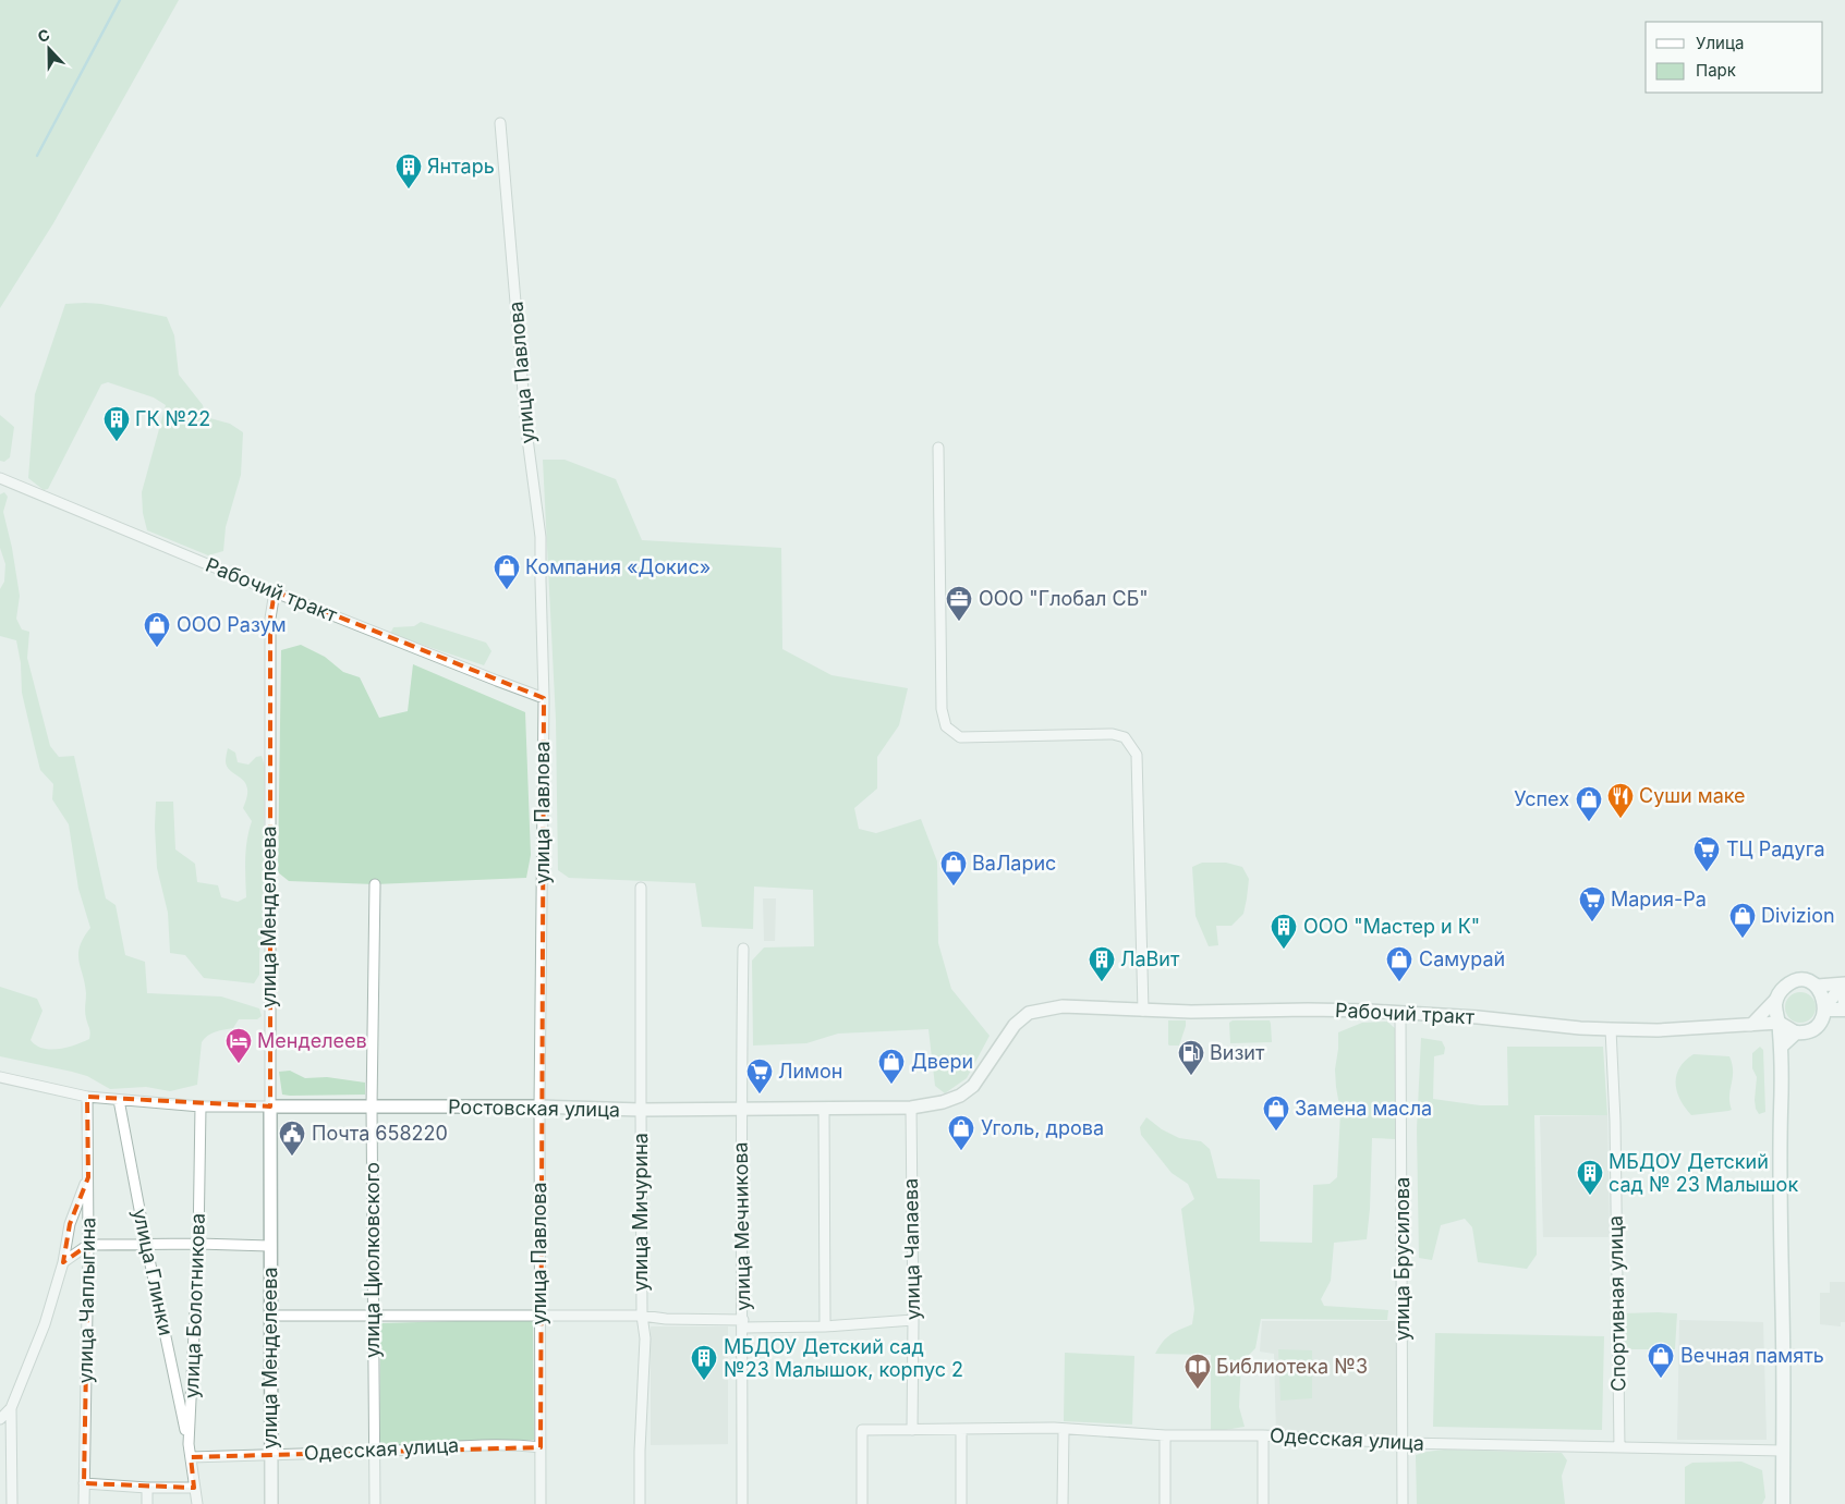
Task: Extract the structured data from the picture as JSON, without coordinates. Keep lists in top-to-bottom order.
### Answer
{
  "streets": {
    "street": [
      "улица Павлова",
      "Рабочий тракт",
      "улица Менделеева",
      "Ростовская улица",
      "улица Мичурина",
      "улица Мечникова",
      "улица Чапаева",
      "улица Брусилова",
      "улица Циолковского",
      "улица Глинки",
      "улица Чаплыгина",
      "Спортивная улица",
      "улица Болотникова",
      "Одесская улица"
    ]
  },
  "crossings": [
    ["улица Павлова", "Рабочий тракт"],
    ["улица Павлова", "Ростовская улица"],
    ["улица Павлова", "Одесская улица"],
    ["Рабочий тракт", "улица Менделеева"],
    ["Рабочий тракт", "Ростовская улица"],
    ["Рабочий тракт", "улица Брусилова"],
    ["Рабочий тракт", "Спортивная улица"],
    ["улица Менделеева", "Ростовская улица"],
    ["улица Менделеева", "Одесская улица"],
    ["Ростовская улица", "улица Мичурина"],
    ["Ростовская улица", "улица Мечникова"],
    ["Ростовская улица", "улица Чапаева"],
    ["Ростовская улица", "улица Циолковского"],
    ["Ростовская улица", "улица Глинки"],
    ["Ростовская улица", "улица Чаплыгина"],
    ["Ростовская улица", "улица Болотникова"],
    ["улица Чапаева", "Одесская улица"],
    ["улица Брусилова", "Одесская улица"],
    ["улица Циолковского", "Одесская улица"],
    ["улица Глинки", "улица Болотникова"],
    ["Спортивная улица", "Одесская улица"],
    ["улица Болотникова", "Одесская улица"]
  ],
  "places": {
    "building": [
      "Янтарь",
      "ГК №22",
      "ООО \"Мастер и К\"",
      "ЛаВит",
      "МБДОУ Детский сад № 23 Малышок",
      "МБДОУ Детский сад №23 Малышок, корпус 2"
    ],
    "shop": [
      "Компания «Докис»",
      "ООО Разум",
      "Успех",
      "ВаЛарис",
      "Divizion",
      "Самурай",
      "Двери",
      "Замена масла",
      "Уголь, дрова",
      "Вечная память"
    ],
    "office": ["ООО \"Глобал СБ\""],
    "restaurant": ["Суши маке"],
    "supermarket": ["ТЦ Радуга", "Мария-Ра", "Лимон"],
    "hotel": ["Менделеев"],
    "fuel station": ["Визит"],
    "public building": ["Почта 658220"],
    "library": ["Библиотека №3"]
  },
  "legend": ["Улица", "Парк"],
  "north": "top"
}
